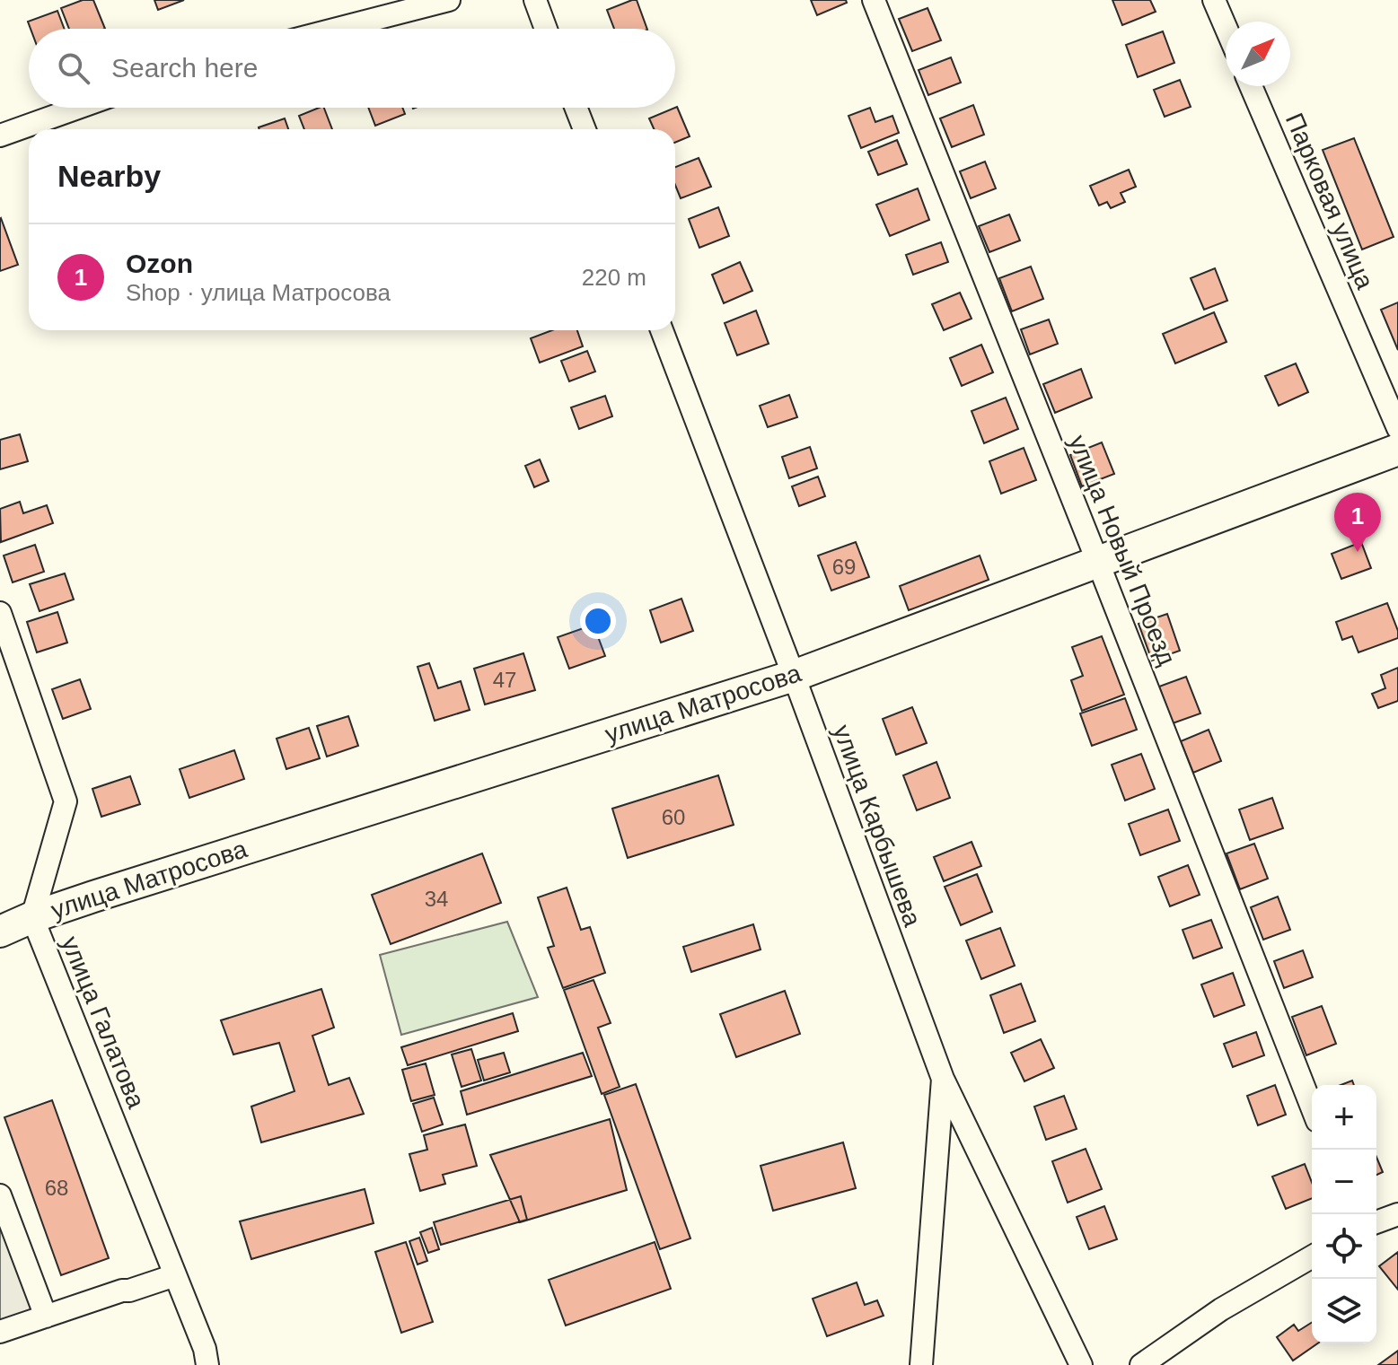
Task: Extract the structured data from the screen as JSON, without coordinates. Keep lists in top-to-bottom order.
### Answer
{
  "streets": {
    "street": [
      "Парковая улица",
      "улица Новый Проезд",
      "улица Матросова",
      "улица Карбышева",
      "улица Галатова"
    ]
  },
  "crossings": [
    ["улица Новый Проезд", "улица Матросова"],
    ["улица Матросова", "улица Карбышева"],
    ["улица Матросова", "улица Галатова"]
  ],
  "house_numbers": [
    "69",
    "47",
    "60",
    "34",
    "68"
  ],
  "north": "top right",
  "page": {
    "search": "Search here",
    "heading": "Nearby",
    "list": [
      {
        "mark": "1",
        "name": "Ozon",
        "note": "Shop · улица Матросова",
        "value": "220 m"
      }
    ],
    "pins": "1",
    "map_buttons": ["+", "−"]
  }
}
